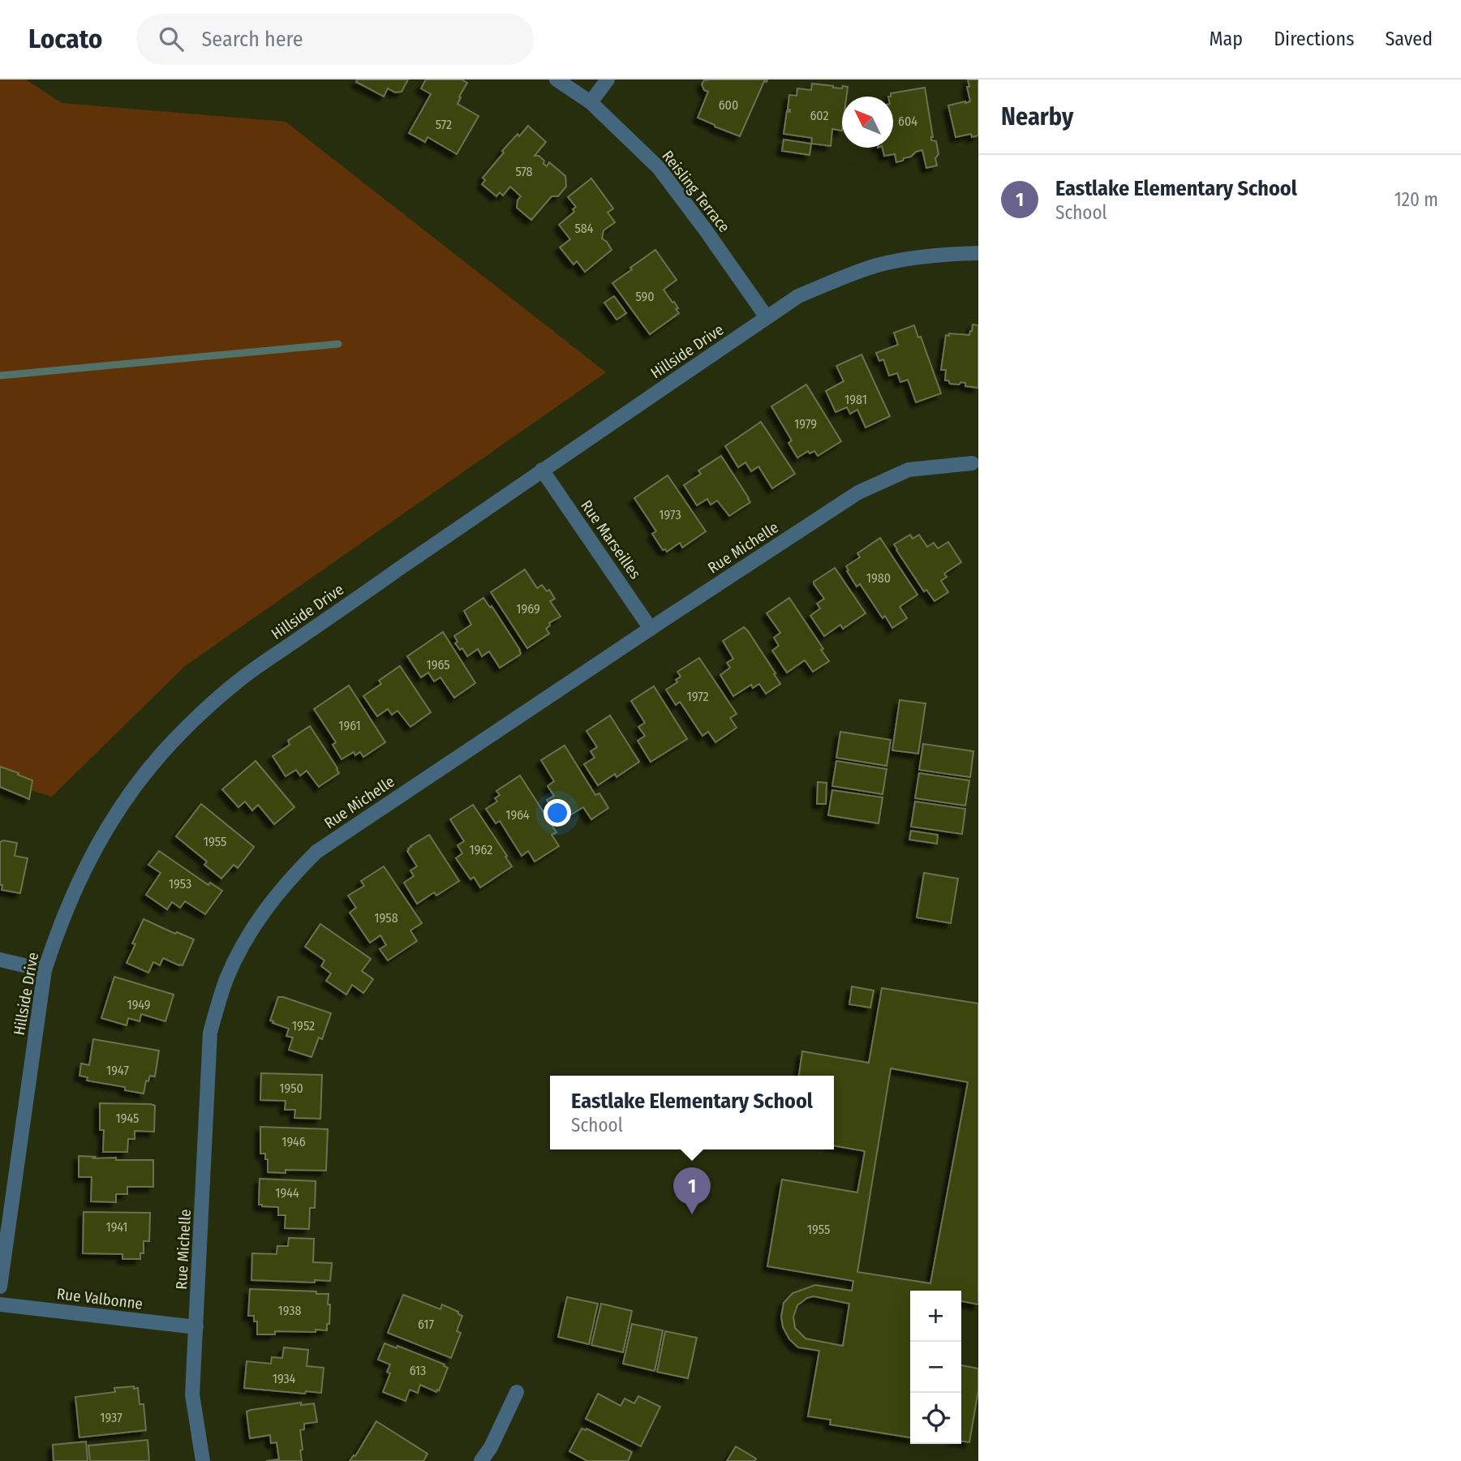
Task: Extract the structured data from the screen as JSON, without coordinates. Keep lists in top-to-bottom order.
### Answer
{
  "streets": {
    "street": [
      "Reisling Terrace",
      "Hillside Drive",
      "Rue Marseilles",
      "Rue Michelle",
      "Rue Valbonne"
    ]
  },
  "crossings": [
    ["Reisling Terrace", "Hillside Drive"],
    ["Hillside Drive", "Rue Marseilles"],
    ["Rue Marseilles", "Rue Michelle"],
    ["Rue Michelle", "Rue Valbonne"]
  ],
  "house_numbers": [
    "600",
    "602",
    "604",
    "572",
    "578",
    "584",
    "590",
    "1981",
    "1979",
    "1973",
    "1980",
    "1969",
    "1965",
    "1972",
    "1961",
    "1964",
    "1955",
    "1962",
    "1953",
    "1958",
    "1949",
    "1952",
    "1947",
    "1950",
    "1945",
    "1946",
    "1944",
    "1941",
    "1955",
    "1938",
    "617",
    "613",
    "1934",
    "1937"
  ],
  "north": "top left",
  "page": {
    "header": "Locato",
    "search": "Search here",
    "nav": ["Map", "Directions", "Saved"],
    "heading": "Nearby",
    "list": [
      {
        "mark": "1",
        "name": "Eastlake Elementary School",
        "note": "School",
        "value": "120 m"
      }
    ],
    "popup": ["Eastlake Elementary School", "School"],
    "pins": "1",
    "map_buttons": ["+", "−"]
  }
}
